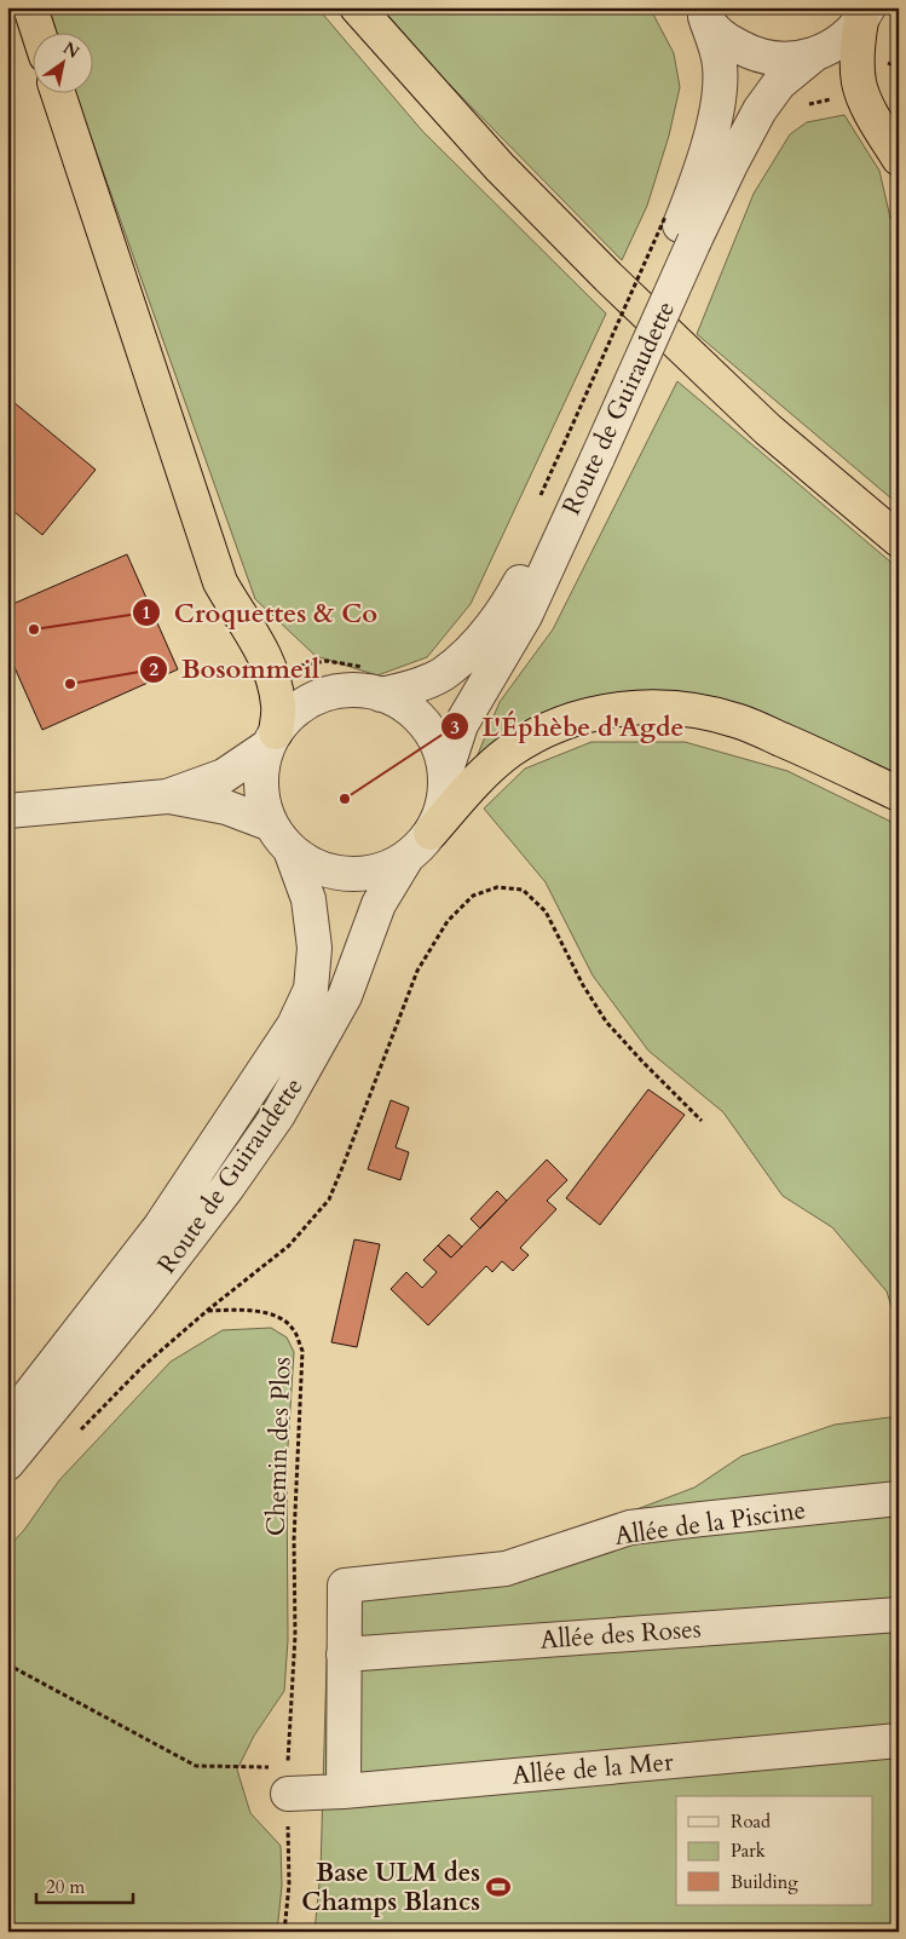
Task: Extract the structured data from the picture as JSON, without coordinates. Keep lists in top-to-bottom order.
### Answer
{
  "streets": {
    "street": [
      "Route de Guiraudette",
      "Allée de la Piscine",
      "Allée des Roses",
      "Allée de la Mer"
    ],
    "path": ["Chemin des Plos"]
  },
  "crossings": [
    ["Chemin des Plos", "Allée de la Mer"],
    ["Allée de la Piscine", "Allée des Roses"]
  ],
  "places": {
    "other": ["Croquettes & Co", "Bosommeil", "L'Éphèbe d'Agde"],
    "sports": ["Base ULM des Champs Blancs"]
  },
  "legend": ["Road", "Park", "Building"],
  "scale_bar": "20 m",
  "north": "top right"
}
